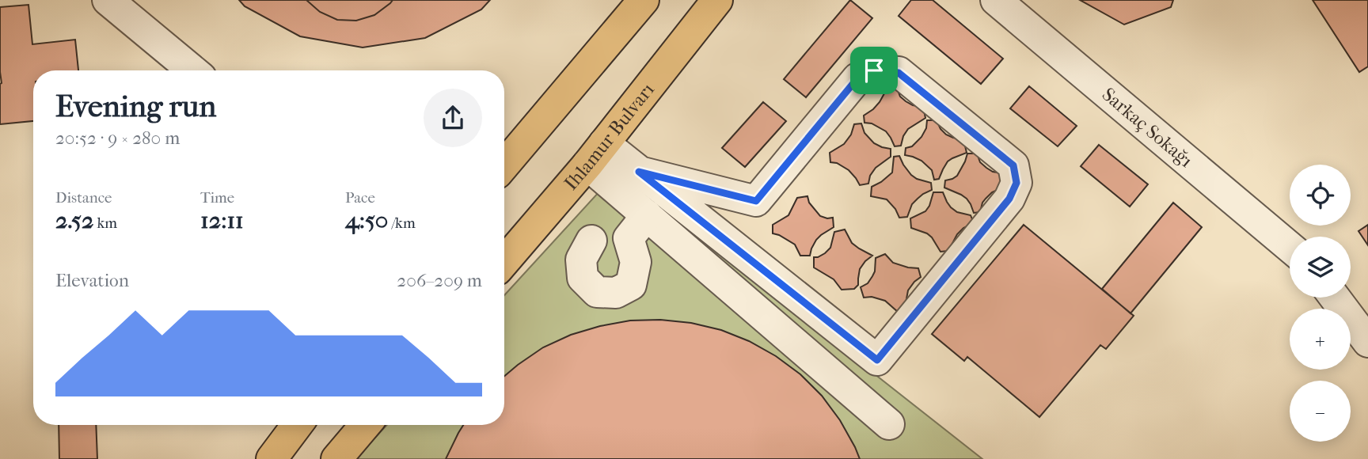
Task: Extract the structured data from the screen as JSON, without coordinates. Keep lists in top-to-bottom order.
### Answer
{
  "streets": {
    "main road": ["Ihlamur Bulvarı"],
    "street": ["Sarkaç Sokağı"]
  },
  "page": {
    "heading": ["Evening run", "20:52 · 9 × 280 m"],
    "map_buttons": ["+", "−"],
    "stats": [
      ["Distance", "2.52 km"],
      ["Time", "12:11"],
      ["Pace", "4:50 /km"]
    ],
    "chart": ["Elevation", "206–209 m"]
  }
}
